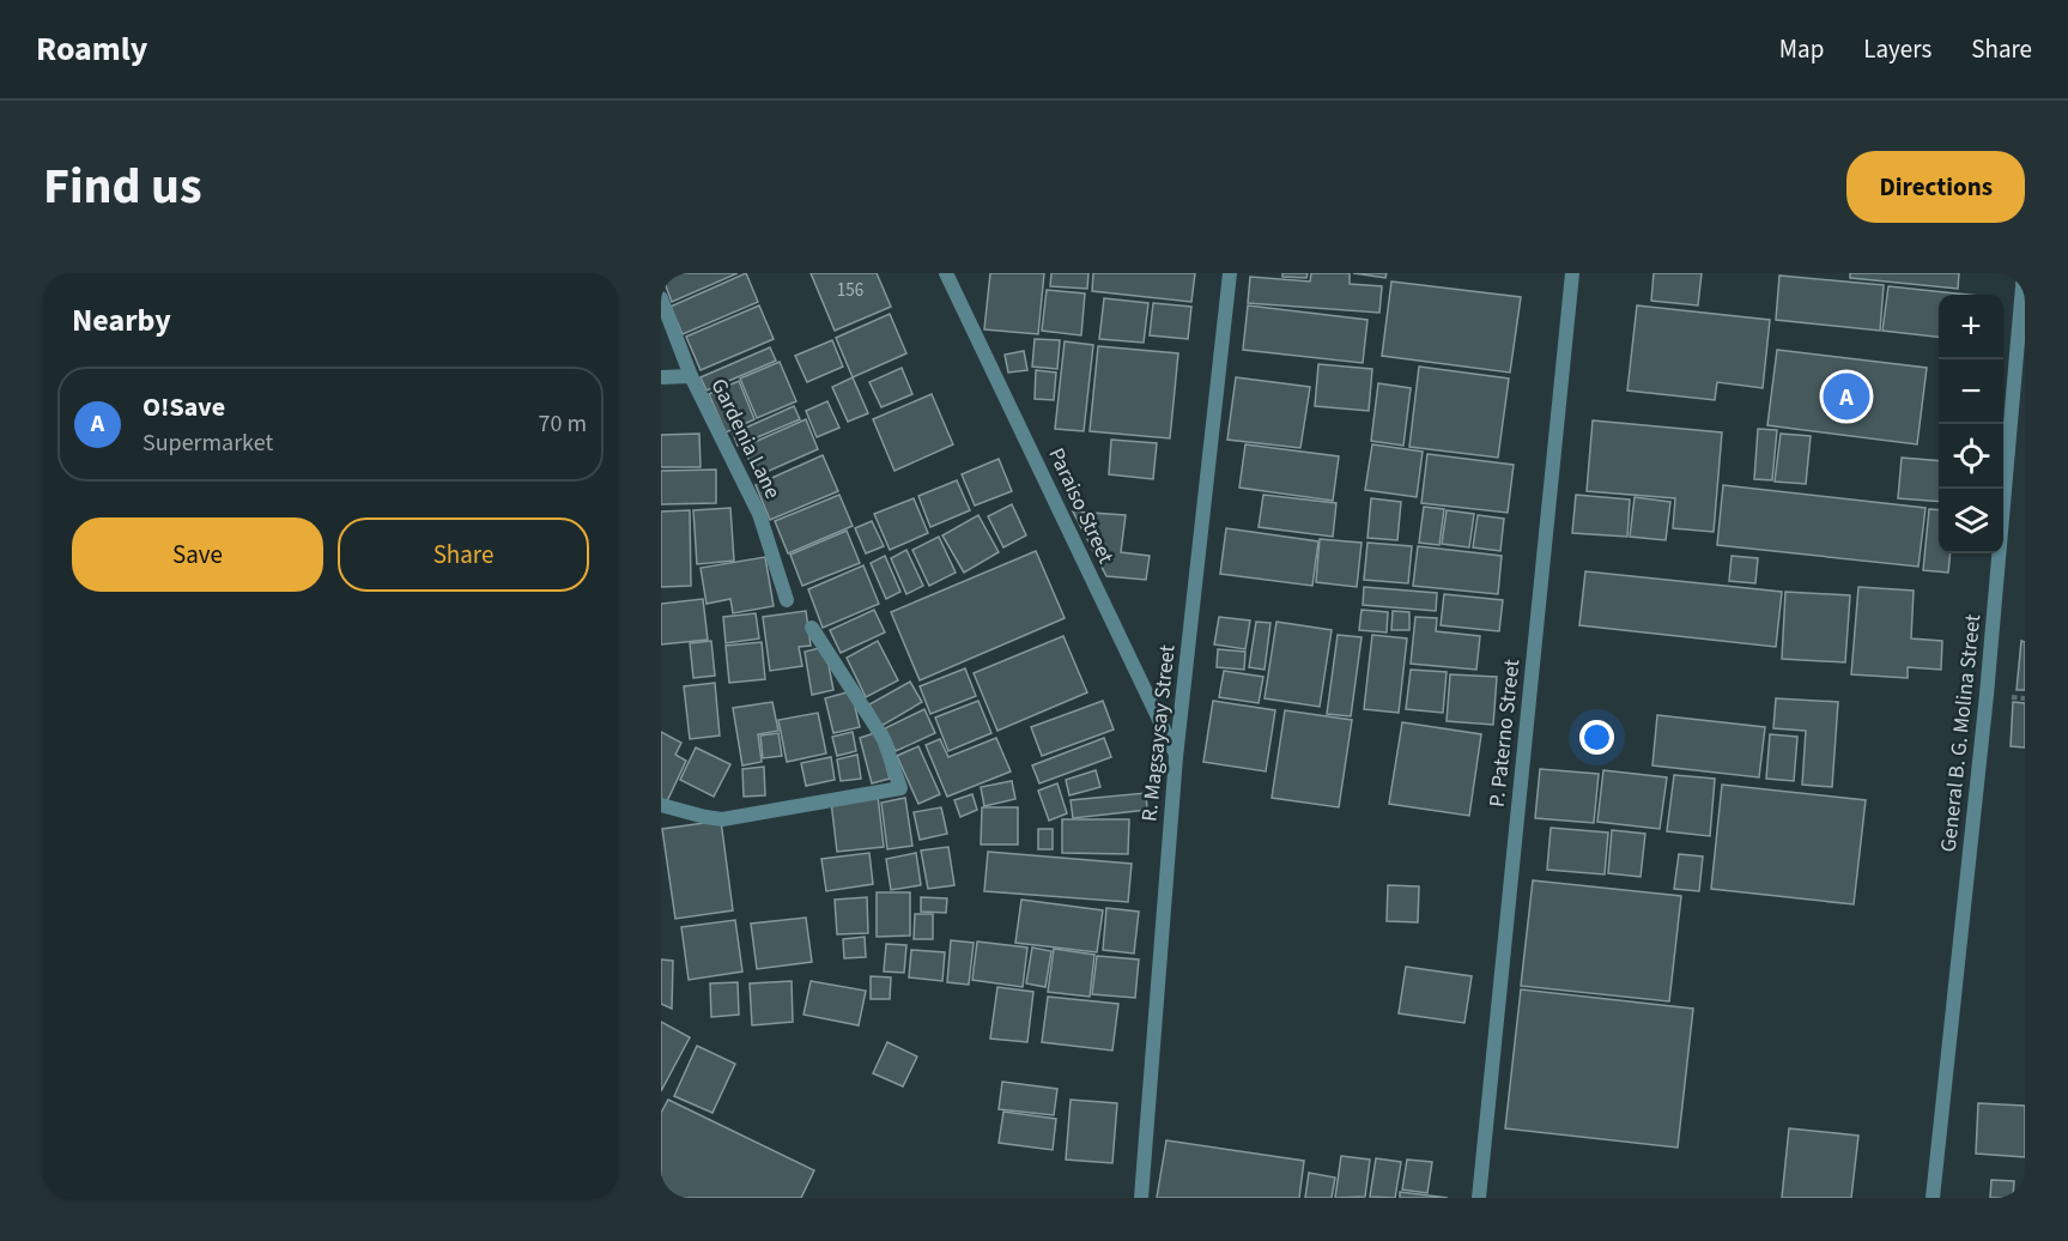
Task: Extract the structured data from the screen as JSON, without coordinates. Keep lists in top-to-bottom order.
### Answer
{
  "streets": {
    "street": [
      "Gardenia Lane",
      "Paraiso Street",
      "R. Magsaysay Street",
      "P. Paterno Street",
      "General B. G. Molina Street"
    ]
  },
  "crossings": [
    ["Paraiso Street", "R. Magsaysay Street"]
  ],
  "house_numbers": ["156"],
  "page": {
    "header": "Roamly",
    "nav": ["Map", "Layers", "Share"],
    "title": "Find us",
    "buttons": [
      "Directions",
      ["Save", "Share"]
    ],
    "heading": "Nearby",
    "map_buttons": ["+", "−"],
    "list": [
      {
        "mark": "A",
        "name": "O!Save",
        "note": "Supermarket",
        "value": "70 m"
      }
    ],
    "pins": "A"
  }
}
